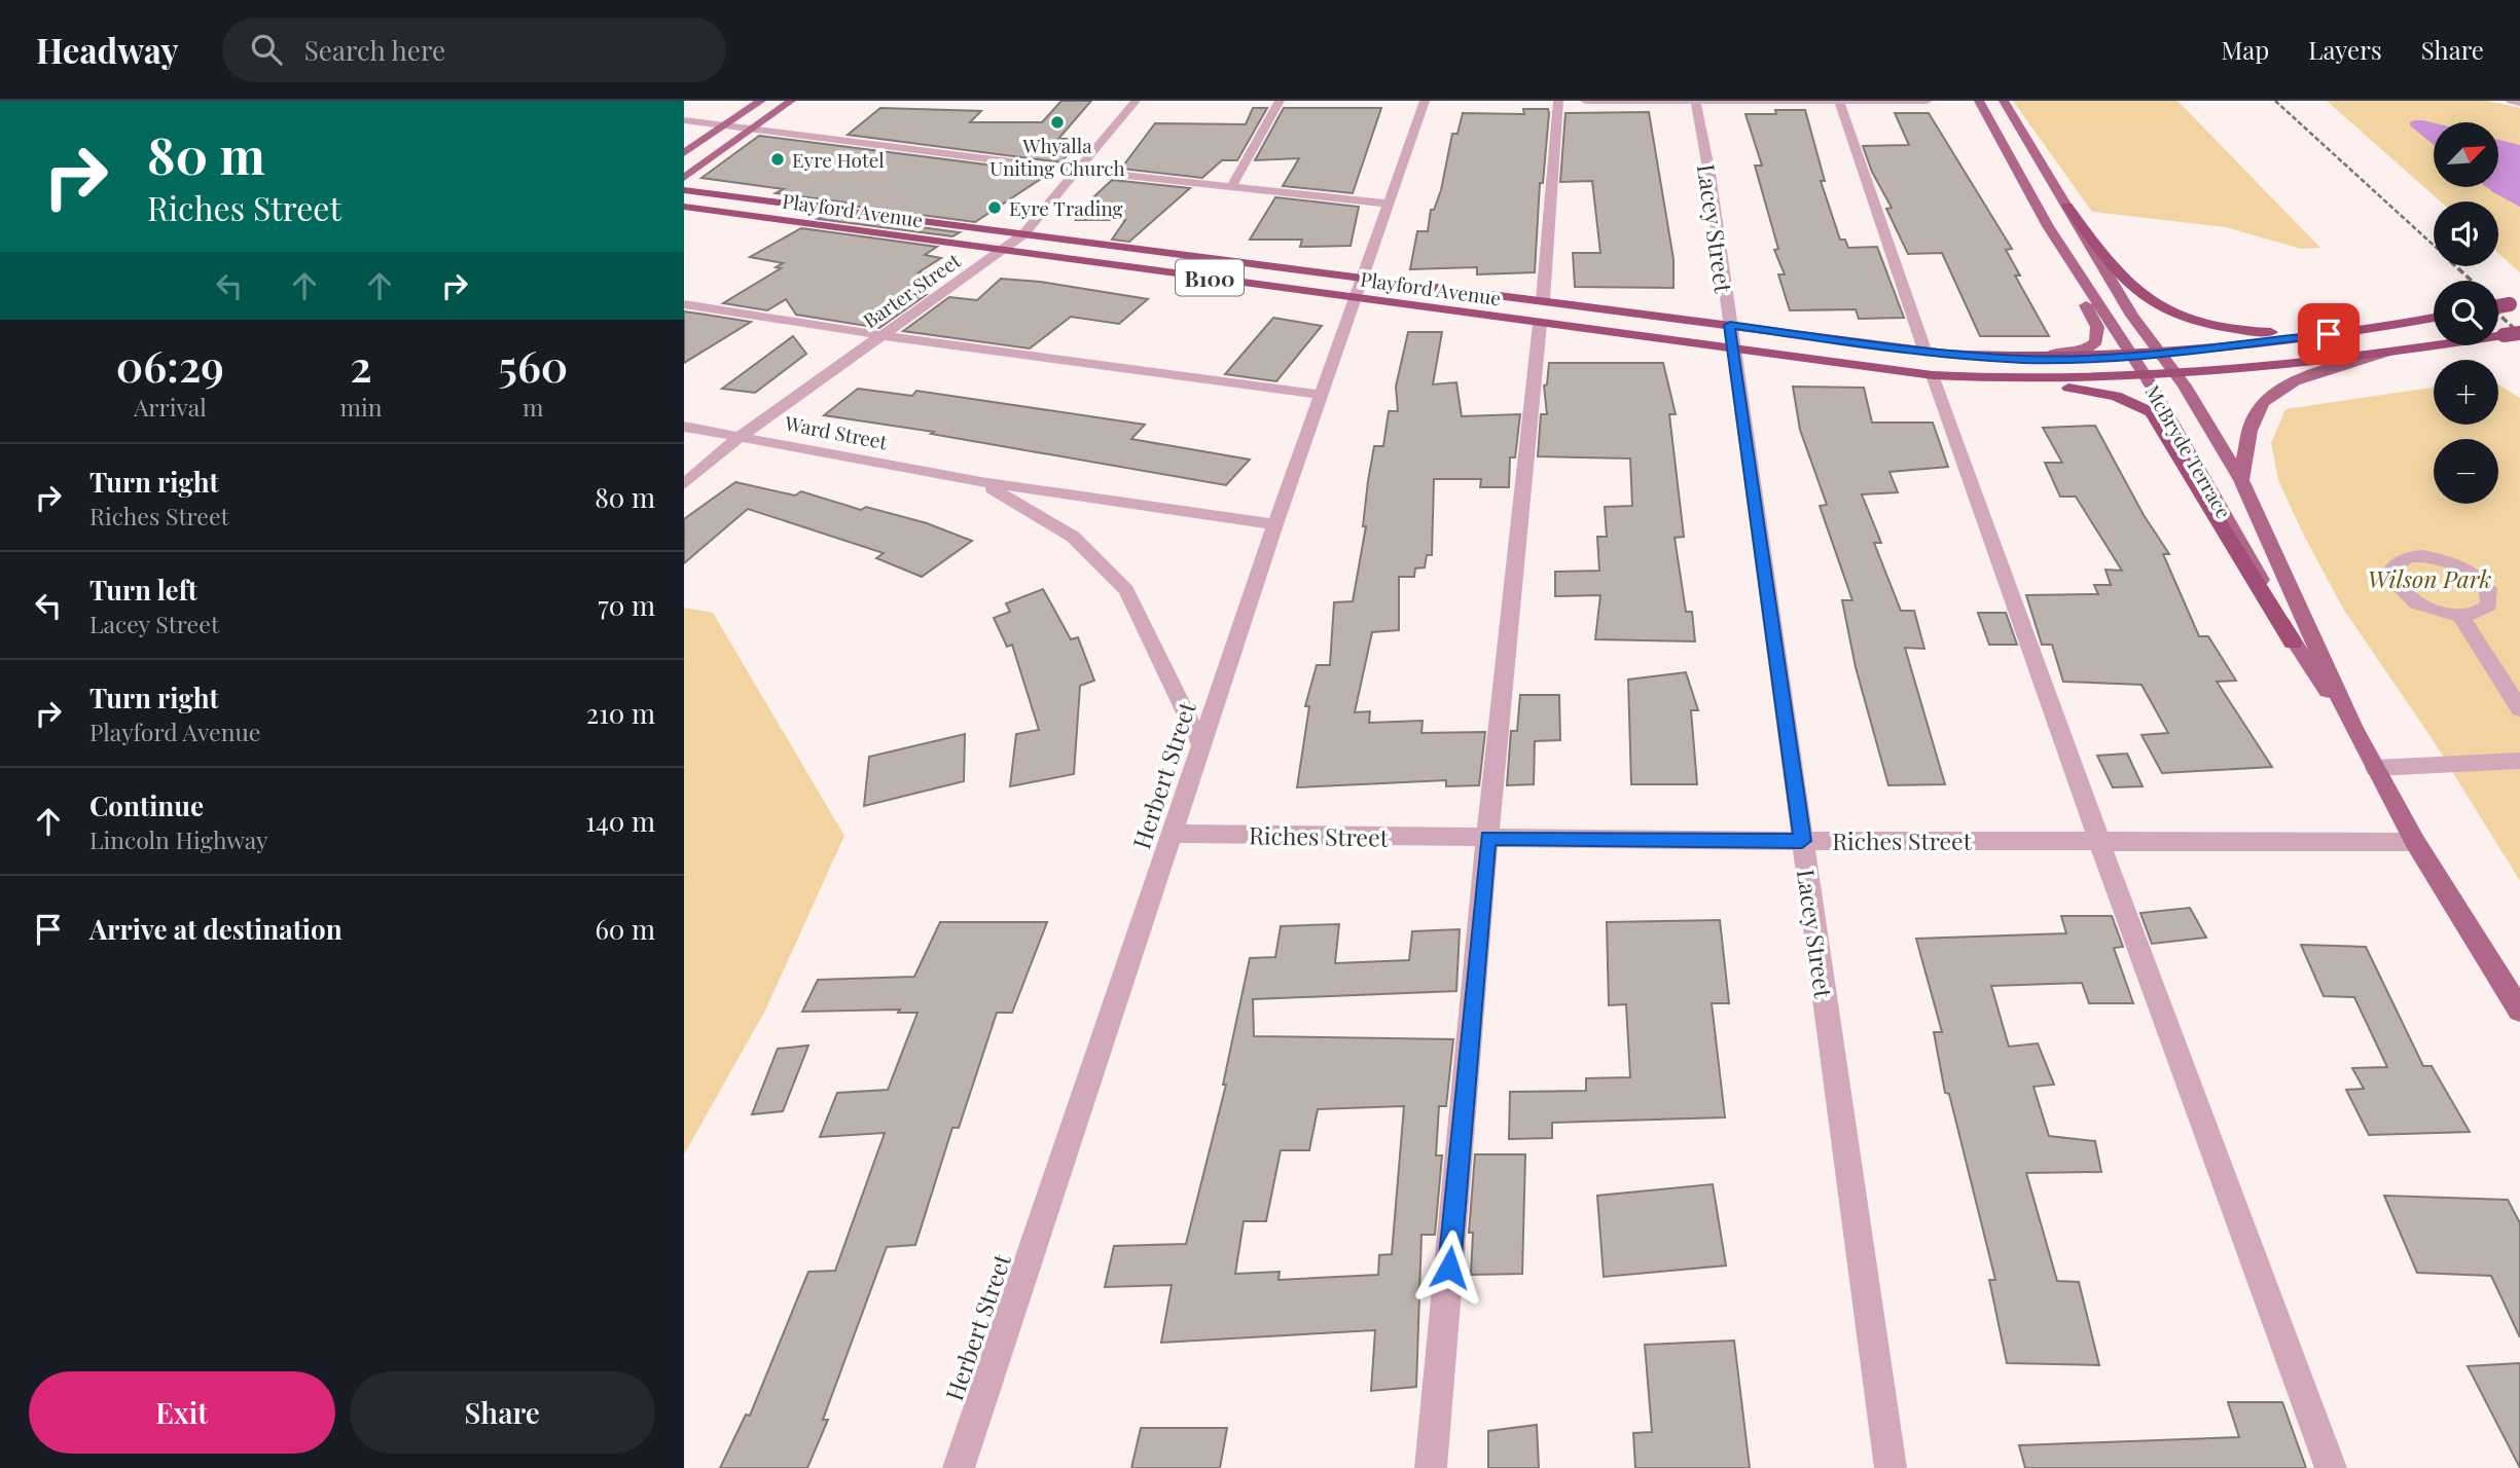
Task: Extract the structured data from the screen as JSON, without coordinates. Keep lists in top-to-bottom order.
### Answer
{
  "streets": {
    "highway": ["Playford Avenue", "B100"],
    "main road": ["McBryde Terrace"],
    "street": [
      "Lacey Street",
      "Barter Street",
      "Ward Street",
      "Herbert Street",
      "Riches Street"
    ]
  },
  "crossings": [
    ["Playford Avenue", "Lacey Street"],
    ["Playford Avenue", "B100"],
    ["Playford Avenue", "Barter Street"],
    ["Playford Avenue", "McBryde Terrace"],
    ["Playford Avenue", "Herbert Street"],
    ["Lacey Street", "Riches Street"],
    ["B100", "McBryde Terrace"],
    ["Barter Street", "Ward Street"],
    ["Ward Street", "Herbert Street"],
    ["McBryde Terrace", "Riches Street"],
    ["Herbert Street", "Riches Street"]
  ],
  "parks": ["Wilson Park"],
  "places": ["Whyalla Uniting Church", "Eyre Hotel", "Eyre Trading"],
  "north": "top right",
  "page": {
    "header": "Headway",
    "search": "Search here",
    "nav": ["Map", "Layers", "Share"],
    "turn": ["80 m", "Riches Street"],
    "map_buttons": ["+", "−"],
    "eta": [
      "06:29",
      "Arrival",
      "2",
      "min",
      "560",
      "m"
    ],
    "list": [
      {
        "name": "Turn right",
        "note": "Riches Street",
        "value": "80 m"
      },
      {
        "name": "Turn left",
        "note": "Lacey Street",
        "value": "70 m"
      },
      {
        "name": "Turn right",
        "note": "Playford Avenue",
        "value": "210 m"
      },
      {
        "name": "Continue",
        "note": "Lincoln Highway",
        "value": "140 m"
      },
      {
        "name": "Arrive at destination",
        "value": "60 m"
      }
    ],
    "buttons": ["Exit", "Share"]
  }
}
